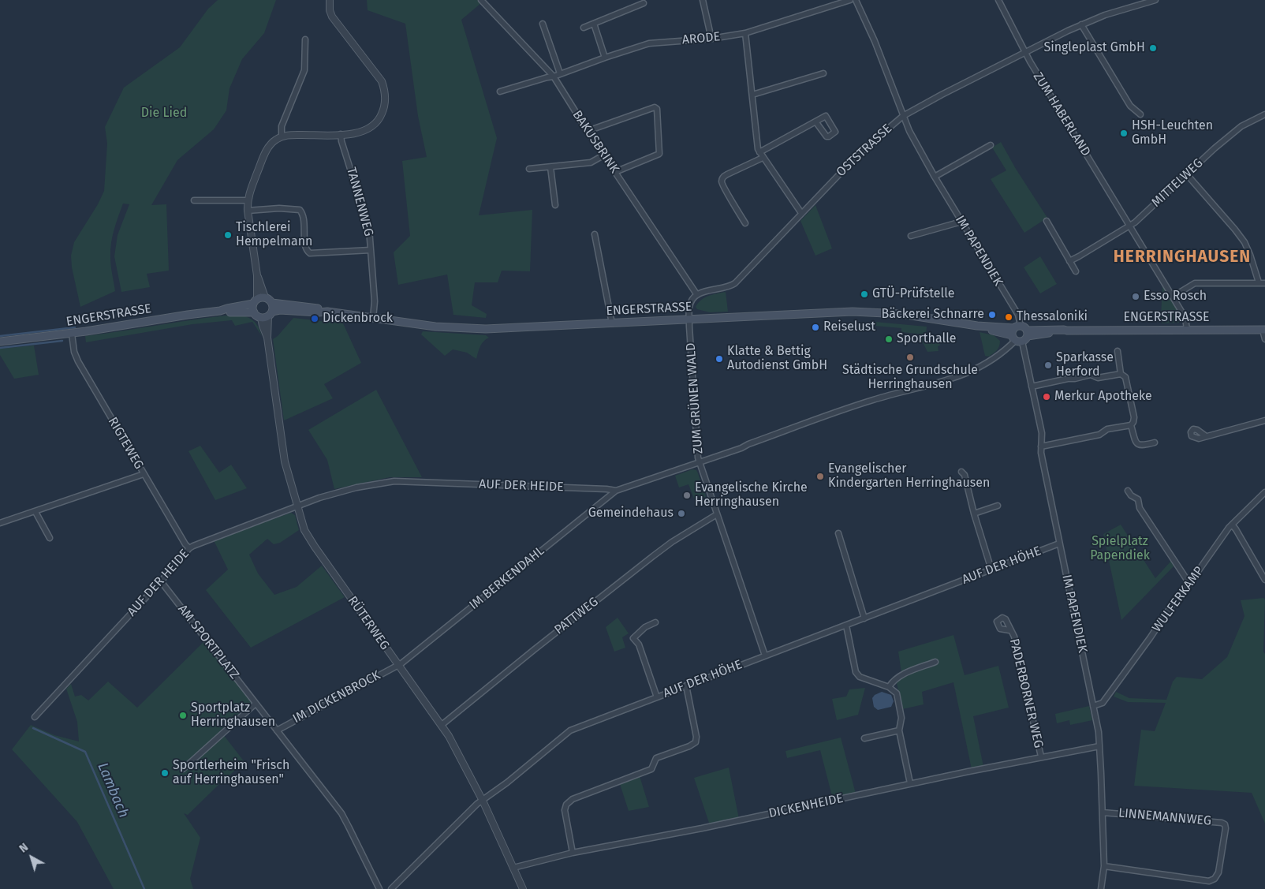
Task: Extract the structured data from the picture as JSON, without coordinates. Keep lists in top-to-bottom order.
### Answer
{
  "streets": {
    "main road": ["ENGERSTRASSE"],
    "street": [
      "ARODE",
      "ZUM HABERLAND",
      "BAKUSBRINK",
      "OSTSTRASSE",
      "MITTELWEG",
      "TANNENWEG",
      "IM PAPENDIEK",
      "ZUM GRÜNEN WALD",
      "RIGTEWEG",
      "AUF DER HEIDE",
      "AUF DER HÖHE",
      "IM BERKENDAHL",
      "WULFERKAMP",
      "PATTWEG",
      "RÜTERWEG",
      "AM SPORTPLATZ",
      "PADERBORNER WEG",
      "IM DICKENBROCK",
      "DICKENHEIDE",
      "LINNEMANNWEG"
    ]
  },
  "crossings": [
    ["ARODE", "BAKUSBRINK"],
    ["ZUM HABERLAND", "OSTSTRASSE"],
    ["ZUM HABERLAND", "MITTELWEG"],
    ["ZUM HABERLAND", "ENGERSTRASSE"],
    ["BAKUSBRINK", "OSTSTRASSE"],
    ["OSTSTRASSE", "IM PAPENDIEK"],
    ["TANNENWEG", "ENGERSTRASSE"],
    ["IM PAPENDIEK", "ENGERSTRASSE"],
    ["IM PAPENDIEK", "AUF DER HEIDE"],
    ["IM PAPENDIEK", "AUF DER HÖHE"],
    ["IM PAPENDIEK", "WULFERKAMP"],
    ["IM PAPENDIEK", "DICKENHEIDE"],
    ["IM PAPENDIEK", "LINNEMANNWEG"],
    ["ENGERSTRASSE", "ZUM GRÜNEN WALD"],
    ["ENGERSTRASSE", "RIGTEWEG"],
    ["ENGERSTRASSE", "AUF DER HEIDE"],
    ["ENGERSTRASSE", "RÜTERWEG"],
    ["ZUM GRÜNEN WALD", "AUF DER HEIDE"],
    ["ZUM GRÜNEN WALD", "AUF DER HÖHE"],
    ["ZUM GRÜNEN WALD", "PATTWEG"],
    ["RIGTEWEG", "AUF DER HEIDE"],
    ["AUF DER HEIDE", "IM BERKENDAHL"],
    ["AUF DER HEIDE", "RÜTERWEG"],
    ["AUF DER HEIDE", "AM SPORTPLATZ"],
    ["AUF DER HÖHE", "RÜTERWEG"],
    ["IM BERKENDAHL", "RÜTERWEG"],
    ["IM BERKENDAHL", "IM DICKENBROCK"],
    ["PATTWEG", "RÜTERWEG"],
    ["RÜTERWEG", "IM DICKENBROCK"],
    ["RÜTERWEG", "DICKENHEIDE"],
    ["AM SPORTPLATZ", "IM DICKENBROCK"],
    ["PADERBORNER WEG", "DICKENHEIDE"]
  ],
  "districts": ["HERRINGHAUSEN"],
  "water": ["Lambach"],
  "parks": ["Die Lied", "Spielplatz Papendiek"],
  "places": [
    "Singleplast GmbH",
    "HSH-Leuchten GmbH",
    "Tischlerei Hempelmann",
    "GTÜ-Prüfstelle",
    "Esso Rosch",
    "Bäckerei Schnarre",
    "Thessaloniki",
    "Dickenbrock",
    "Reiselust",
    "Sporthalle",
    "Städtische Grundschule Herringhausen",
    "Klatte & Bettig Autodienst GmbH",
    "Sparkasse Herford",
    "Merkur Apotheke",
    "Evangelischer Kindergarten Herringhausen",
    "Evangelische Kirche Herringhausen",
    "Gemeindehaus",
    "Sportplatz Herringhausen",
    "Sportlerheim \"Frisch auf Herringhausen\""
  ],
  "north": "top left"
}
